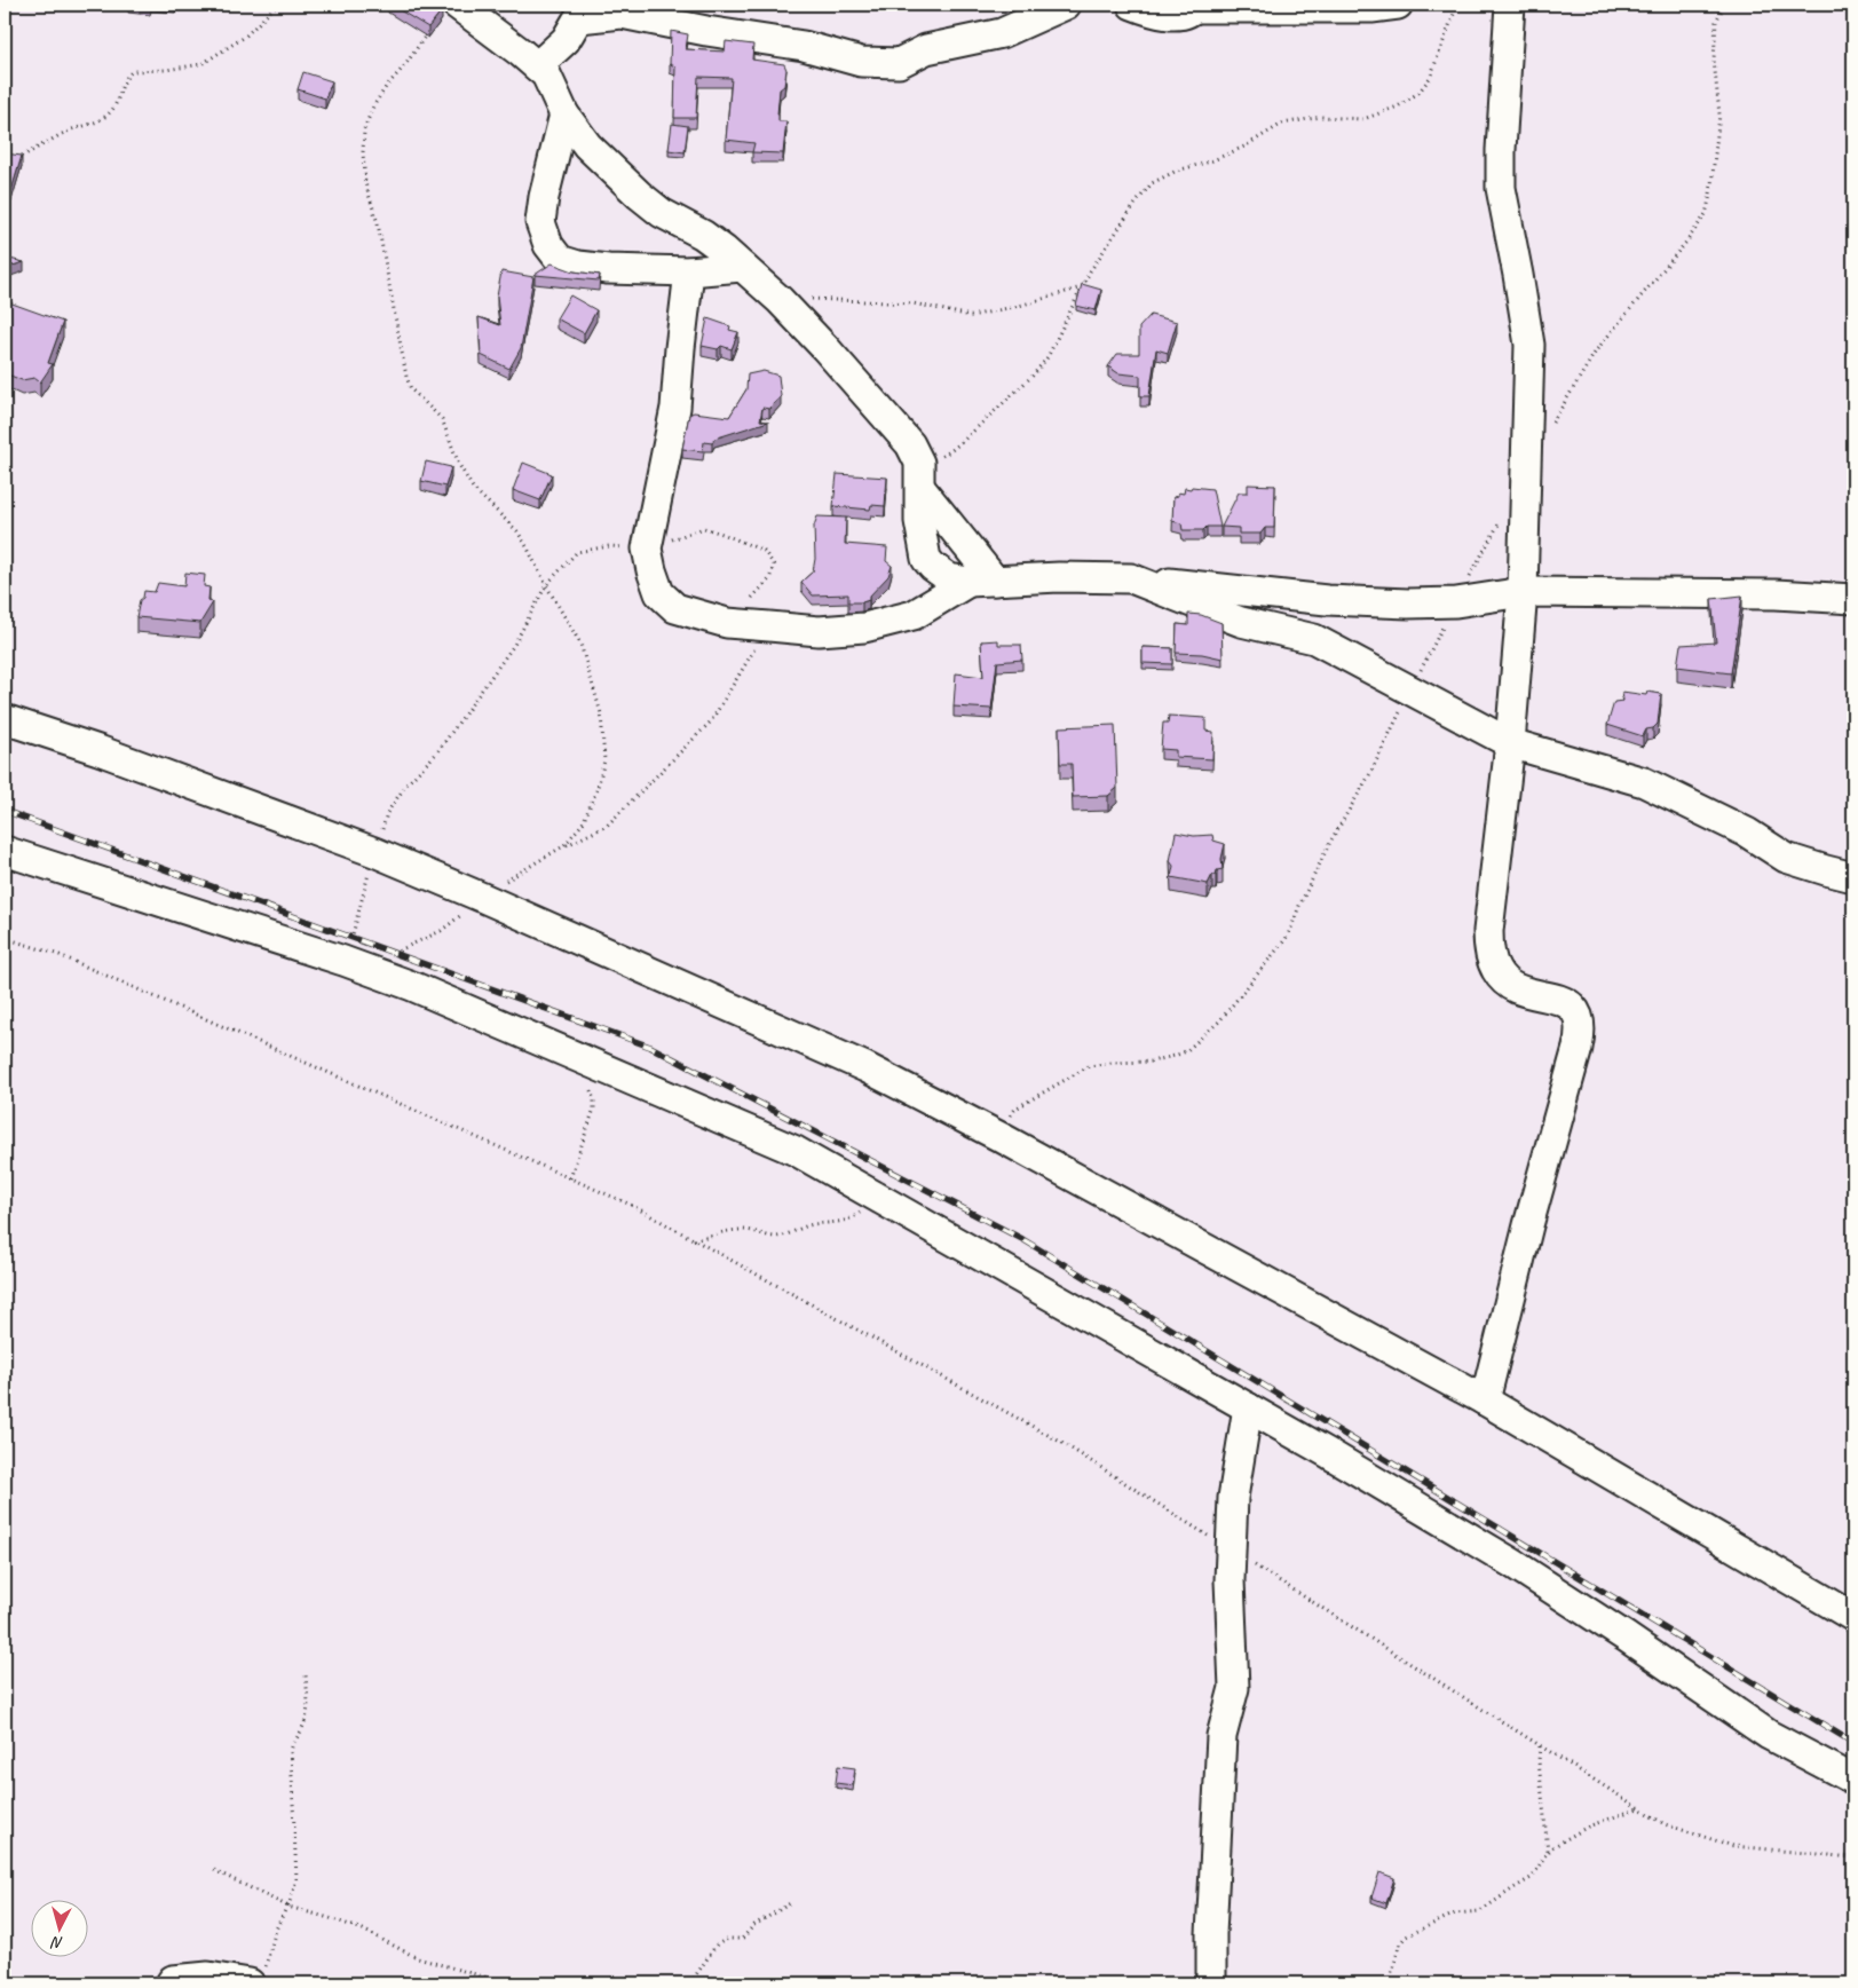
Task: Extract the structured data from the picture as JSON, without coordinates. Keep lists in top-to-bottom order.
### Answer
{
  "north": "bottom"
}
